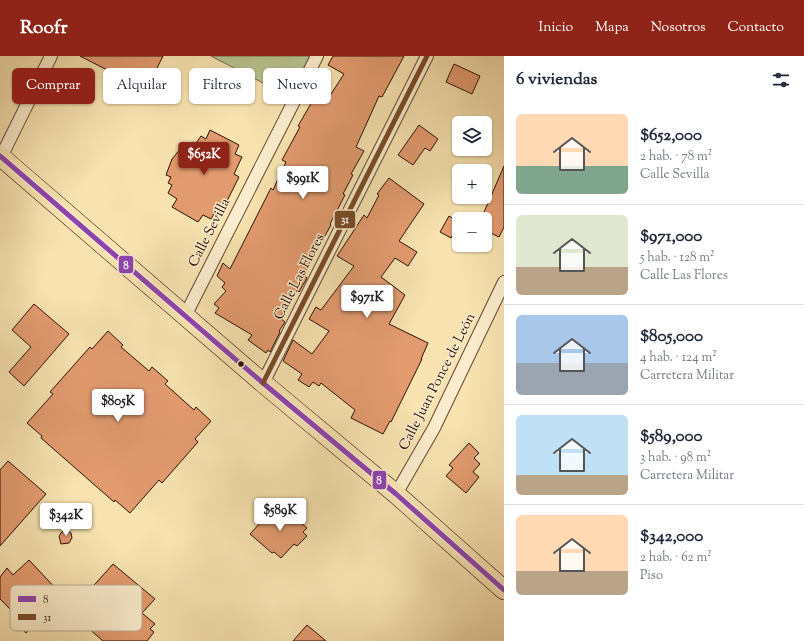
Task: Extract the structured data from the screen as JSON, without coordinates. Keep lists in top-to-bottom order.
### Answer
{
  "streets": {
    "street": ["Calle Sevilla", "Calle Las Flores", "Calle Juan Ponce de León"]
  },
  "lines": ["transit line 31", "transit line 8"],
  "legend": ["8", "31"],
  "page": {
    "header": "Roofr",
    "nav": [
      "Inicio",
      "Mapa",
      "Nosotros",
      "Contacto"
    ],
    "heading": "6 viviendas",
    "chip": [
      "Comprar",
      "Alquilar",
      "Filtros",
      "Nuevo"
    ],
    "list": [
      {
        "name": "$652,000",
        "note": "2 hab. · 78 m² · Calle Sevilla"
      },
      {
        "name": "$971,000",
        "note": "5 hab. · 128 m² · Calle Las Flores"
      },
      {
        "name": "$805,000",
        "note": "4 hab. · 124 m² · Carretera Militar"
      },
      {
        "name": "$589,000",
        "note": "3 hab. · 98 m² · Carretera Militar"
      },
      {
        "name": "$342,000",
        "note": "2 hab. · 62 m² · Piso"
      }
    ],
    "map_buttons": ["+", "−"],
    "price": [
      "$652K",
      "$991K",
      "$971K",
      "$805K",
      "$589K",
      "$342K"
    ]
  }
}
